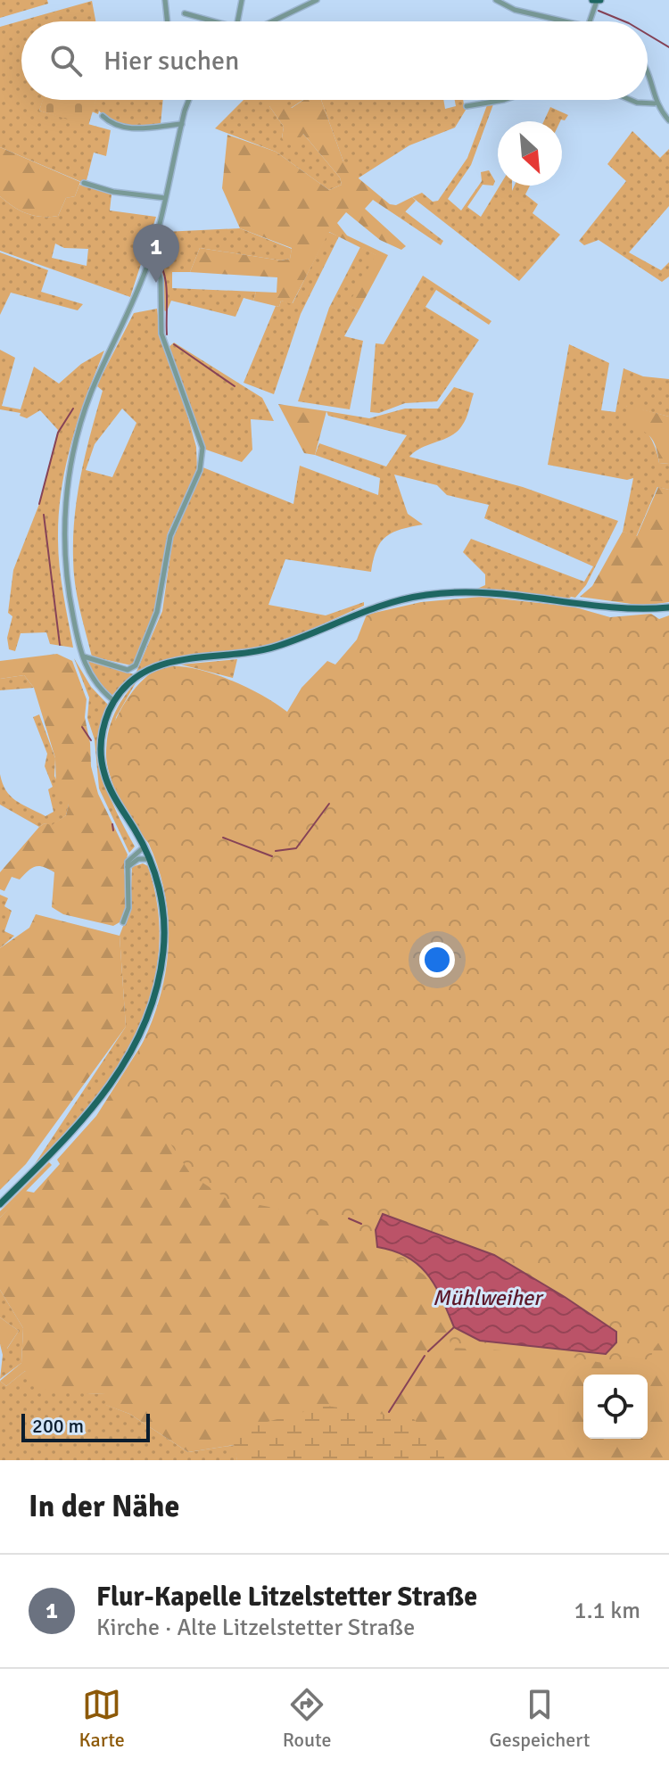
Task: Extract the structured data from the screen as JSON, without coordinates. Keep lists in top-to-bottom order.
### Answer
{
  "water": ["Mühlweiher"],
  "scale_bar": "200 m",
  "north": "bottom right",
  "page": {
    "search": "Hier suchen",
    "pins": "1",
    "scale": "200 m",
    "heading": "In der Nähe",
    "list": [
      {
        "mark": "1",
        "name": "Flur-Kapelle Litzelstetter Straße",
        "note": "Kirche · Alte Litzelstetter Straße",
        "value": "1.1 km"
      }
    ],
    "nav": ["Karte", "Route", "Gespeichert"]
  }
}
